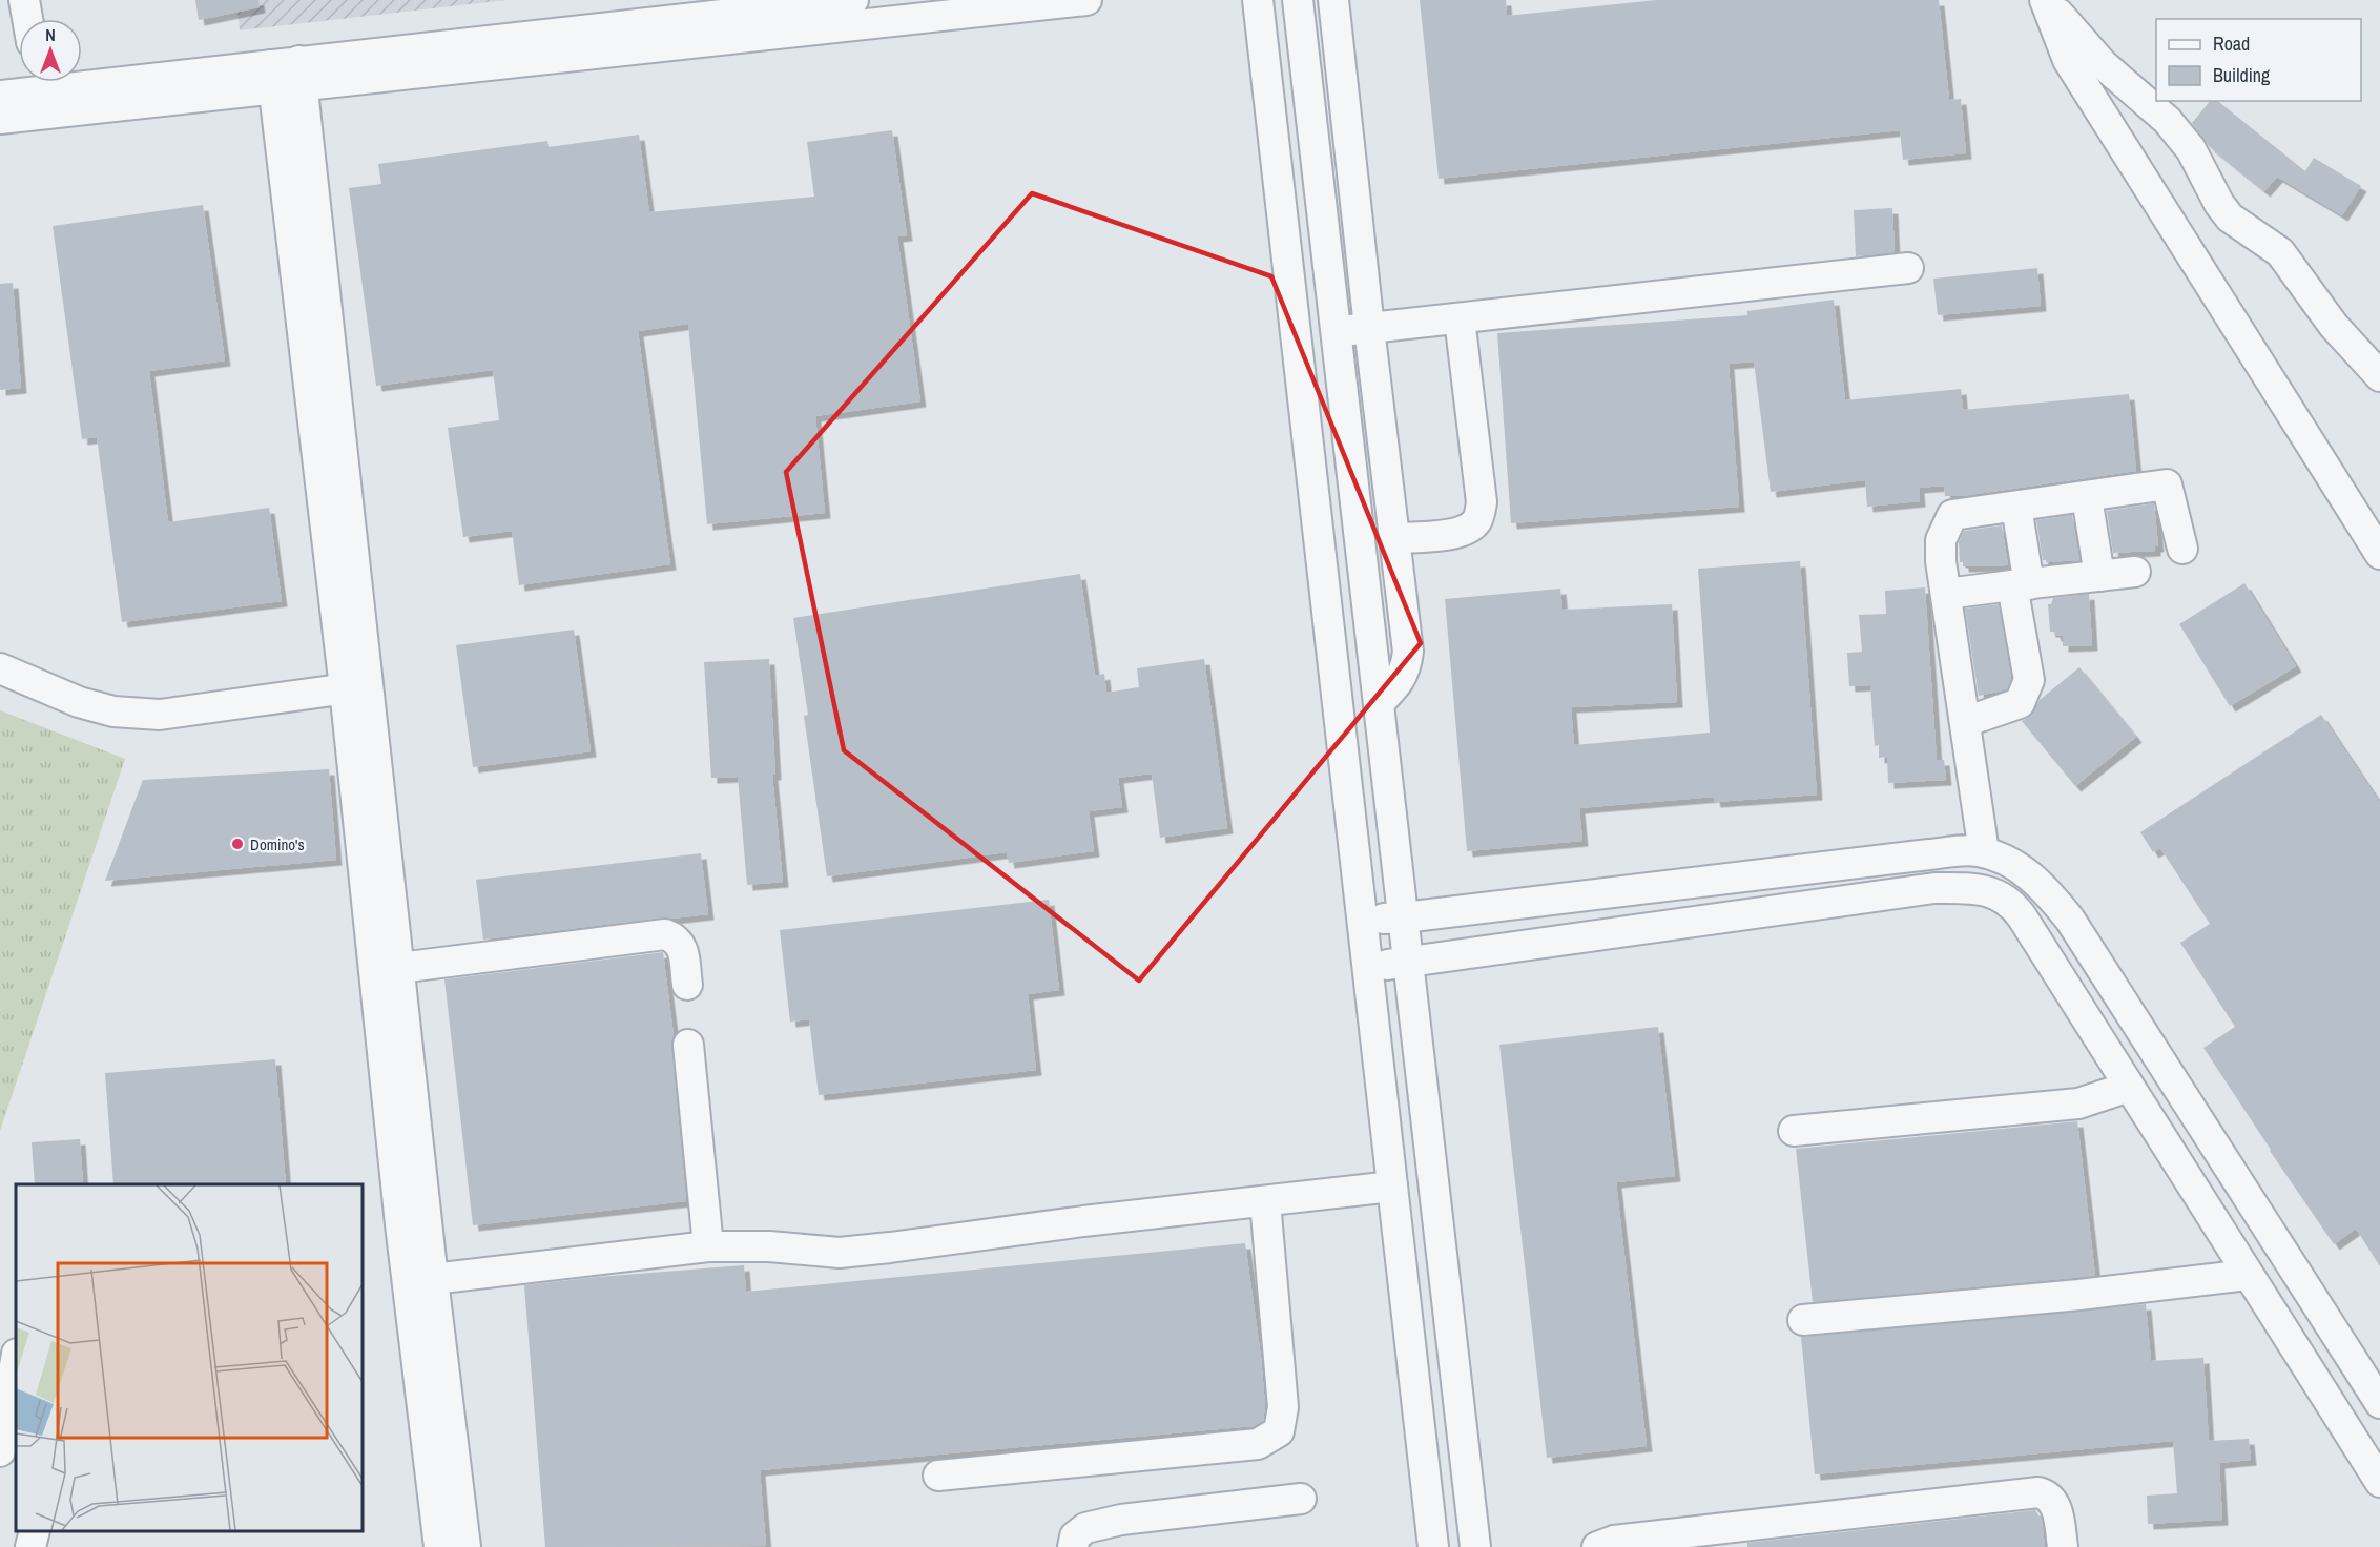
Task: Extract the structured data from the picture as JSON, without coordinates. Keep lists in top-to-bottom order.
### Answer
{
  "places": ["Domino's"],
  "legend": ["Road", "Building"],
  "north": "top"
}
